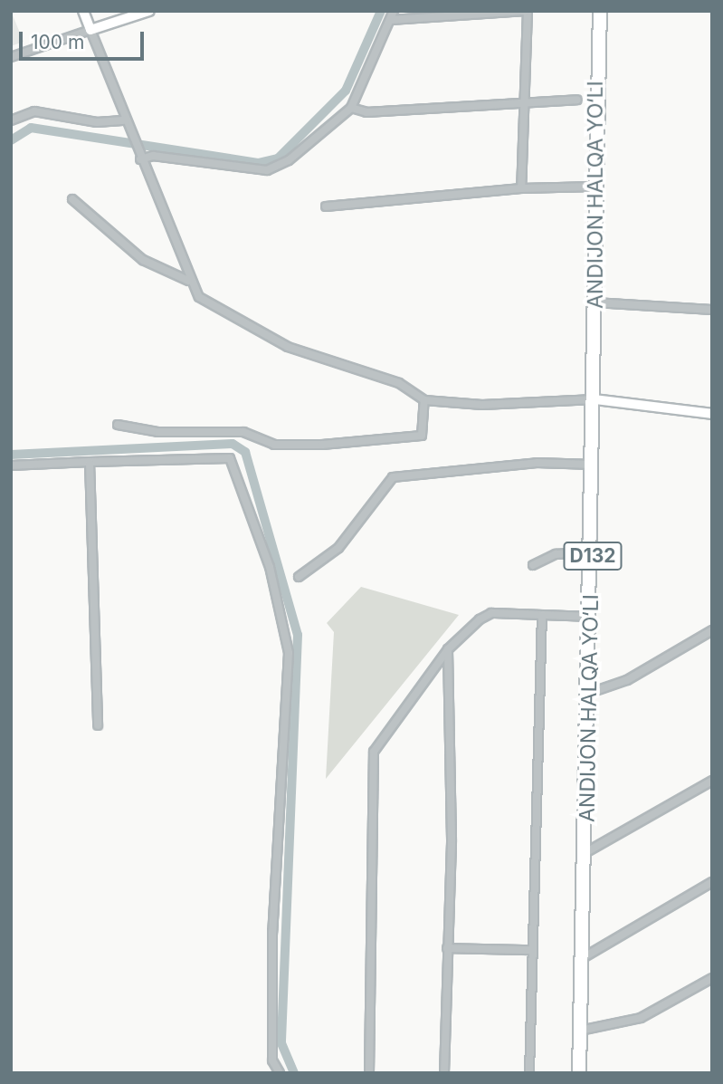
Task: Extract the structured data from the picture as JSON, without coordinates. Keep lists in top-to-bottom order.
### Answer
{
  "streets": {
    "highway": ["ANDIJON HALQA YO‘LI", "D132"]
  },
  "scale_bar": "100 m"
}
